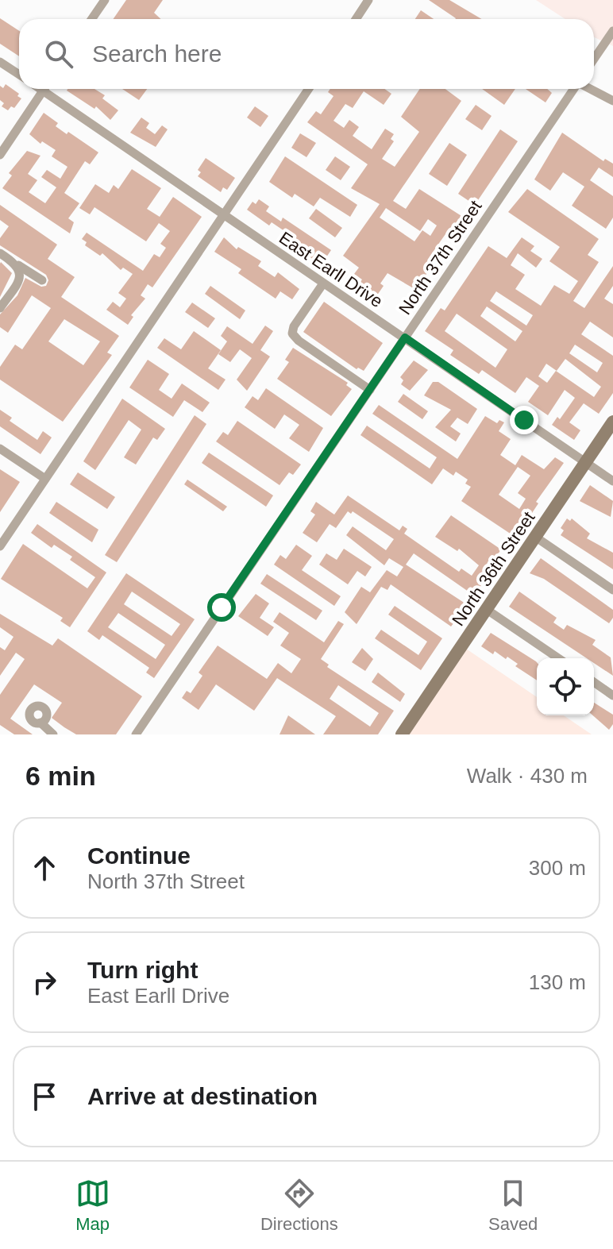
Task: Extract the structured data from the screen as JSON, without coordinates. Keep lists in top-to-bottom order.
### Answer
{
  "streets": {
    "main road": ["North 36th Street"],
    "street": ["North 37th Street", "East Earll Drive"]
  },
  "crossings": [
    ["North 37th Street", "East Earll Drive"],
    ["East Earll Drive", "North 36th Street"]
  ],
  "page": {
    "search": "Search here",
    "heading": ["6 min", "Walk · 430 m"],
    "list": [
      ["Continue", "North 37th Street", "300 m"],
      ["Turn right", "East Earll Drive", "130 m"],
      "Arrive at destination"
    ],
    "nav": ["Map", "Directions", "Saved"]
  }
}
